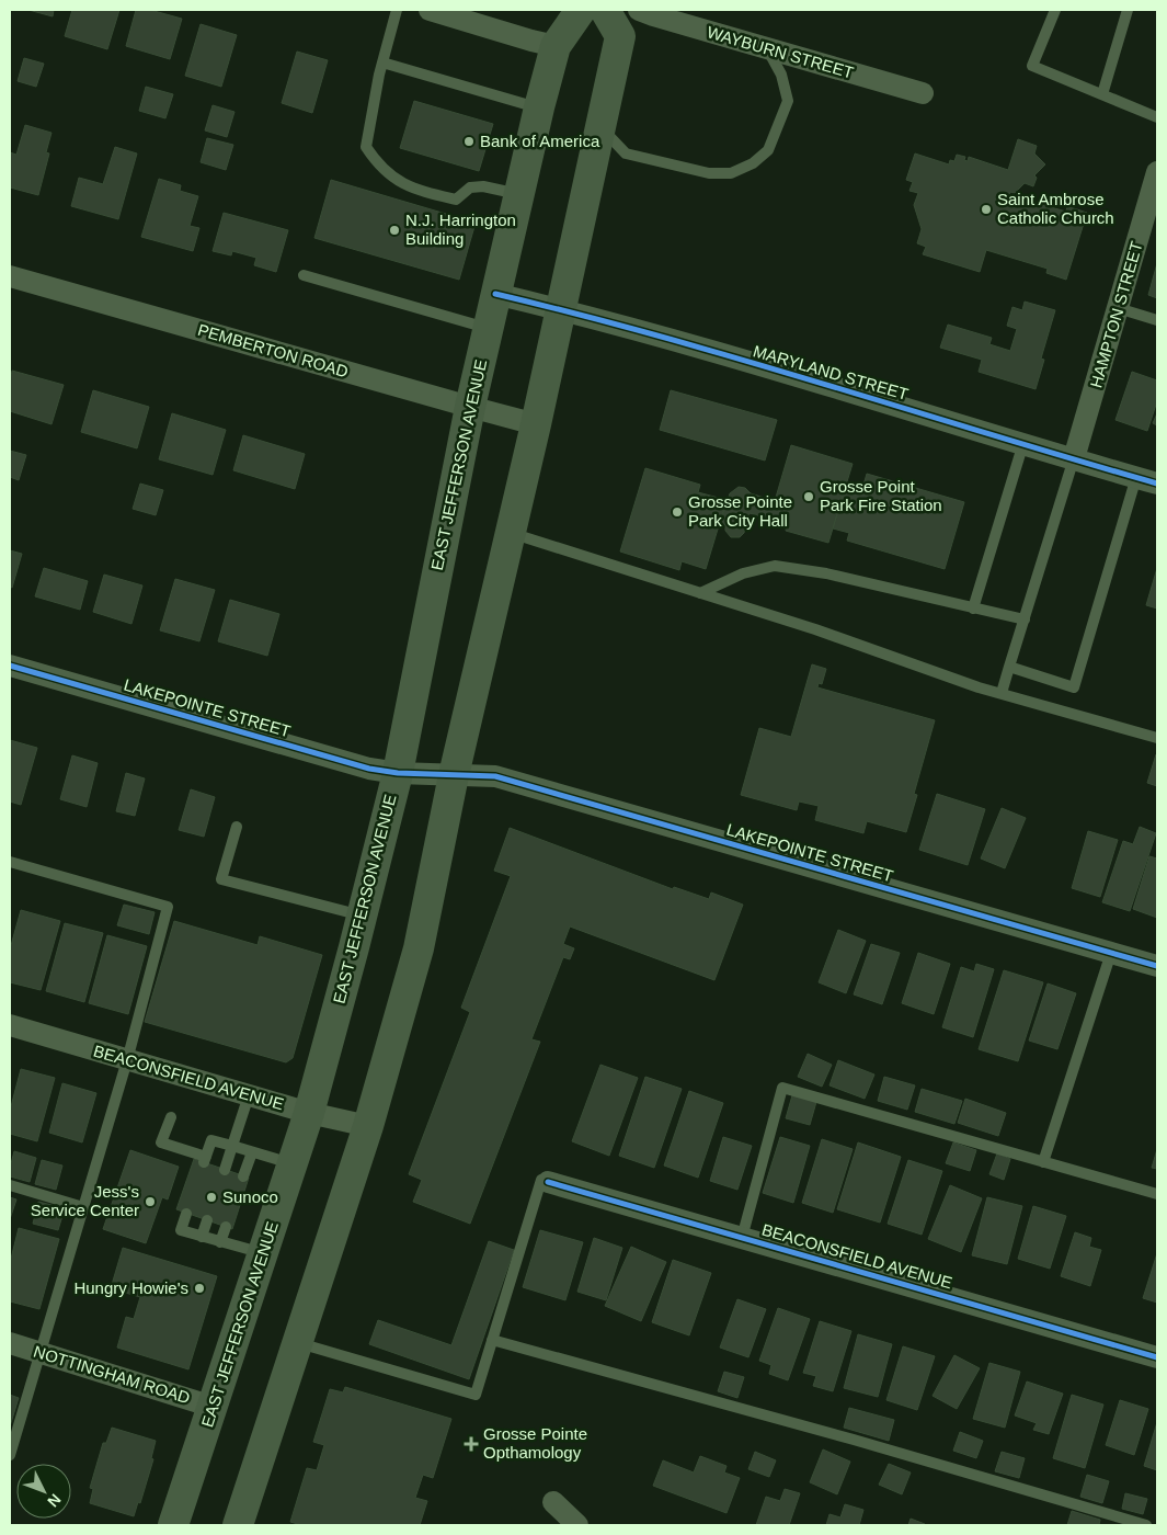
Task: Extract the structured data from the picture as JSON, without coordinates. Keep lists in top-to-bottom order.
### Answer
{
  "streets": {
    "main road": ["EAST JEFFERSON AVENUE"],
    "street": [
      "WAYBURN STREET",
      "HAMPTON STREET",
      "PEMBERTON ROAD",
      "MARYLAND STREET",
      "LAKEPOINTE STREET",
      "BEACONSFIELD AVENUE",
      "NOTTINGHAM ROAD"
    ]
  },
  "crossings": [
    ["HAMPTON STREET", "MARYLAND STREET"],
    ["PEMBERTON ROAD", "EAST JEFFERSON AVENUE"],
    ["MARYLAND STREET", "EAST JEFFERSON AVENUE"],
    ["EAST JEFFERSON AVENUE", "LAKEPOINTE STREET"],
    ["EAST JEFFERSON AVENUE", "BEACONSFIELD AVENUE"],
    ["EAST JEFFERSON AVENUE", "NOTTINGHAM ROAD"]
  ],
  "places": {
    "other": [
      "Bank of America",
      "Saint Ambrose Catholic Church",
      "N.J. Harrington Building",
      "Grosse Point Park Fire Station",
      "Grosse Pointe Park City Hall",
      "Sunoco",
      "Jess's Service Center",
      "Hungry Howie's"
    ],
    "health": ["Grosse Pointe Opthamology"]
  },
  "north": "bottom right"
}
